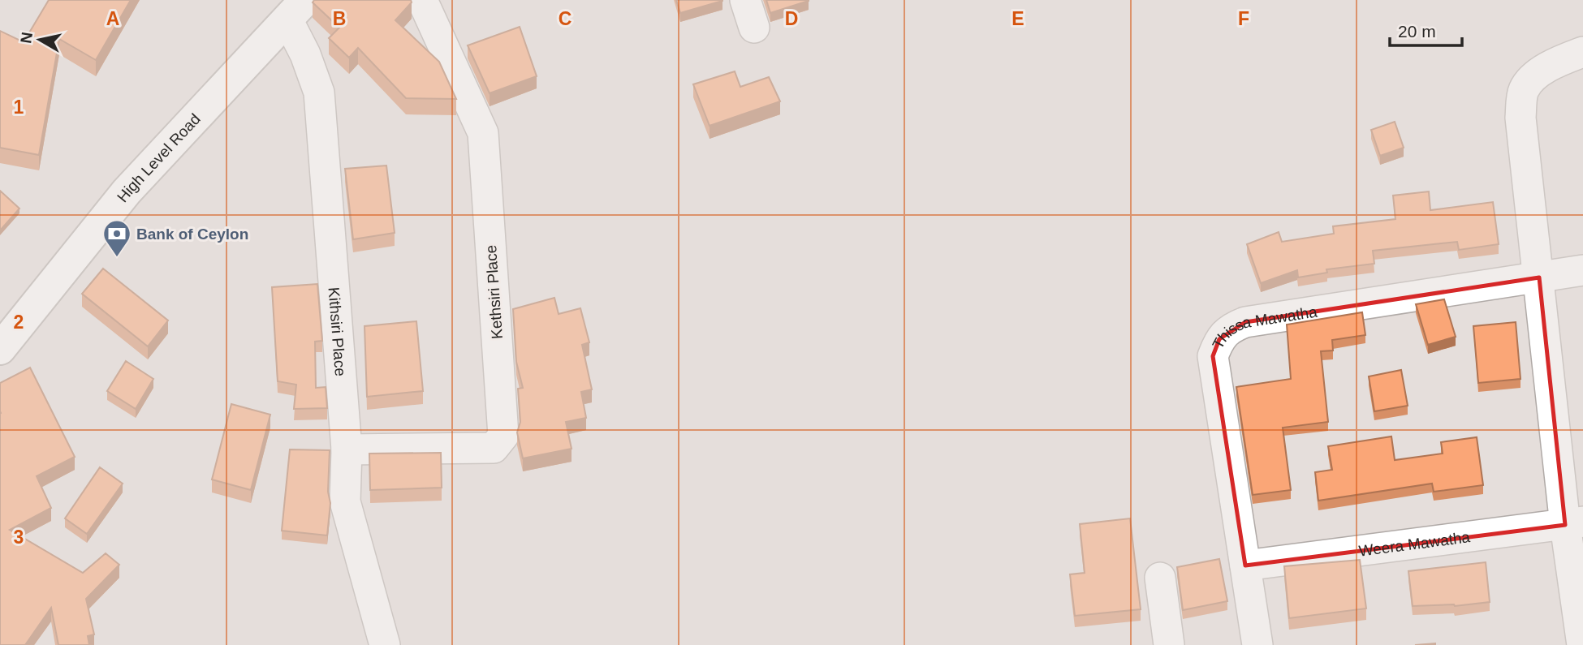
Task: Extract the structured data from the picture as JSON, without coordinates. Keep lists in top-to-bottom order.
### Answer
{
  "streets": {
    "highway": ["High Level Road"],
    "street": [
      "Kethsiri Place",
      "Kithsiri Place",
      "Thissa Mawatha",
      "Weera Mawatha"
    ]
  },
  "crossings": [
    ["High Level Road", "Kithsiri Place"],
    ["Kethsiri Place", "Kithsiri Place"],
    ["Thissa Mawatha", "Weera Mawatha"]
  ],
  "places": {
    "bank": ["Bank of Ceylon"]
  },
  "scale_bar": "20 m",
  "north": "left",
  "grid": {
    "columns": [
      "A",
      "B",
      "C",
      "D",
      "E",
      "F"
    ],
    "rows": ["1", "2", "3"]
  }
}
